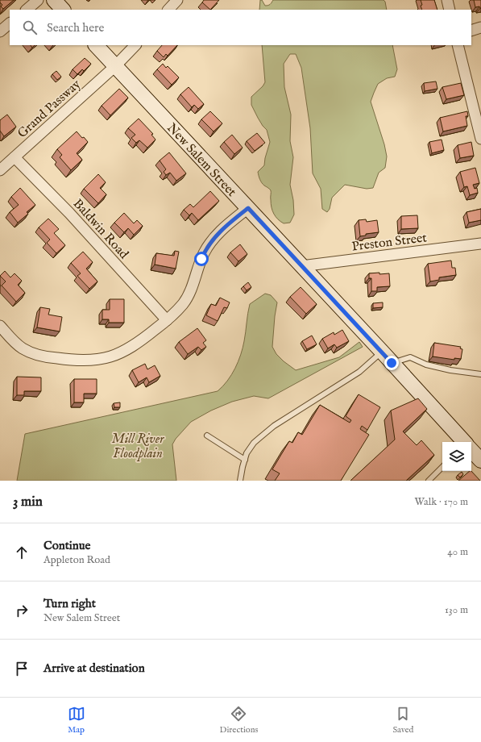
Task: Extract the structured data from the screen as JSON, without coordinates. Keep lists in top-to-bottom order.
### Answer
{
  "streets": {
    "street": [
      "Grand Passway",
      "New Salem Street",
      "Baldwin Road",
      "Preston Street"
    ]
  },
  "crossings": [
    ["Grand Passway", "New Salem Street"],
    ["Grand Passway", "Baldwin Road"],
    ["New Salem Street", "Preston Street"]
  ],
  "parks": ["Mill River Floodplain"],
  "page": {
    "search": "Search here",
    "heading": ["3 min", "Walk · 170 m"],
    "list": [
      ["Continue", "Appleton Road", "40 m"],
      ["Turn right", "New Salem Street", "130 m"],
      "Arrive at destination"
    ],
    "nav": ["Map", "Directions", "Saved"]
  }
}
